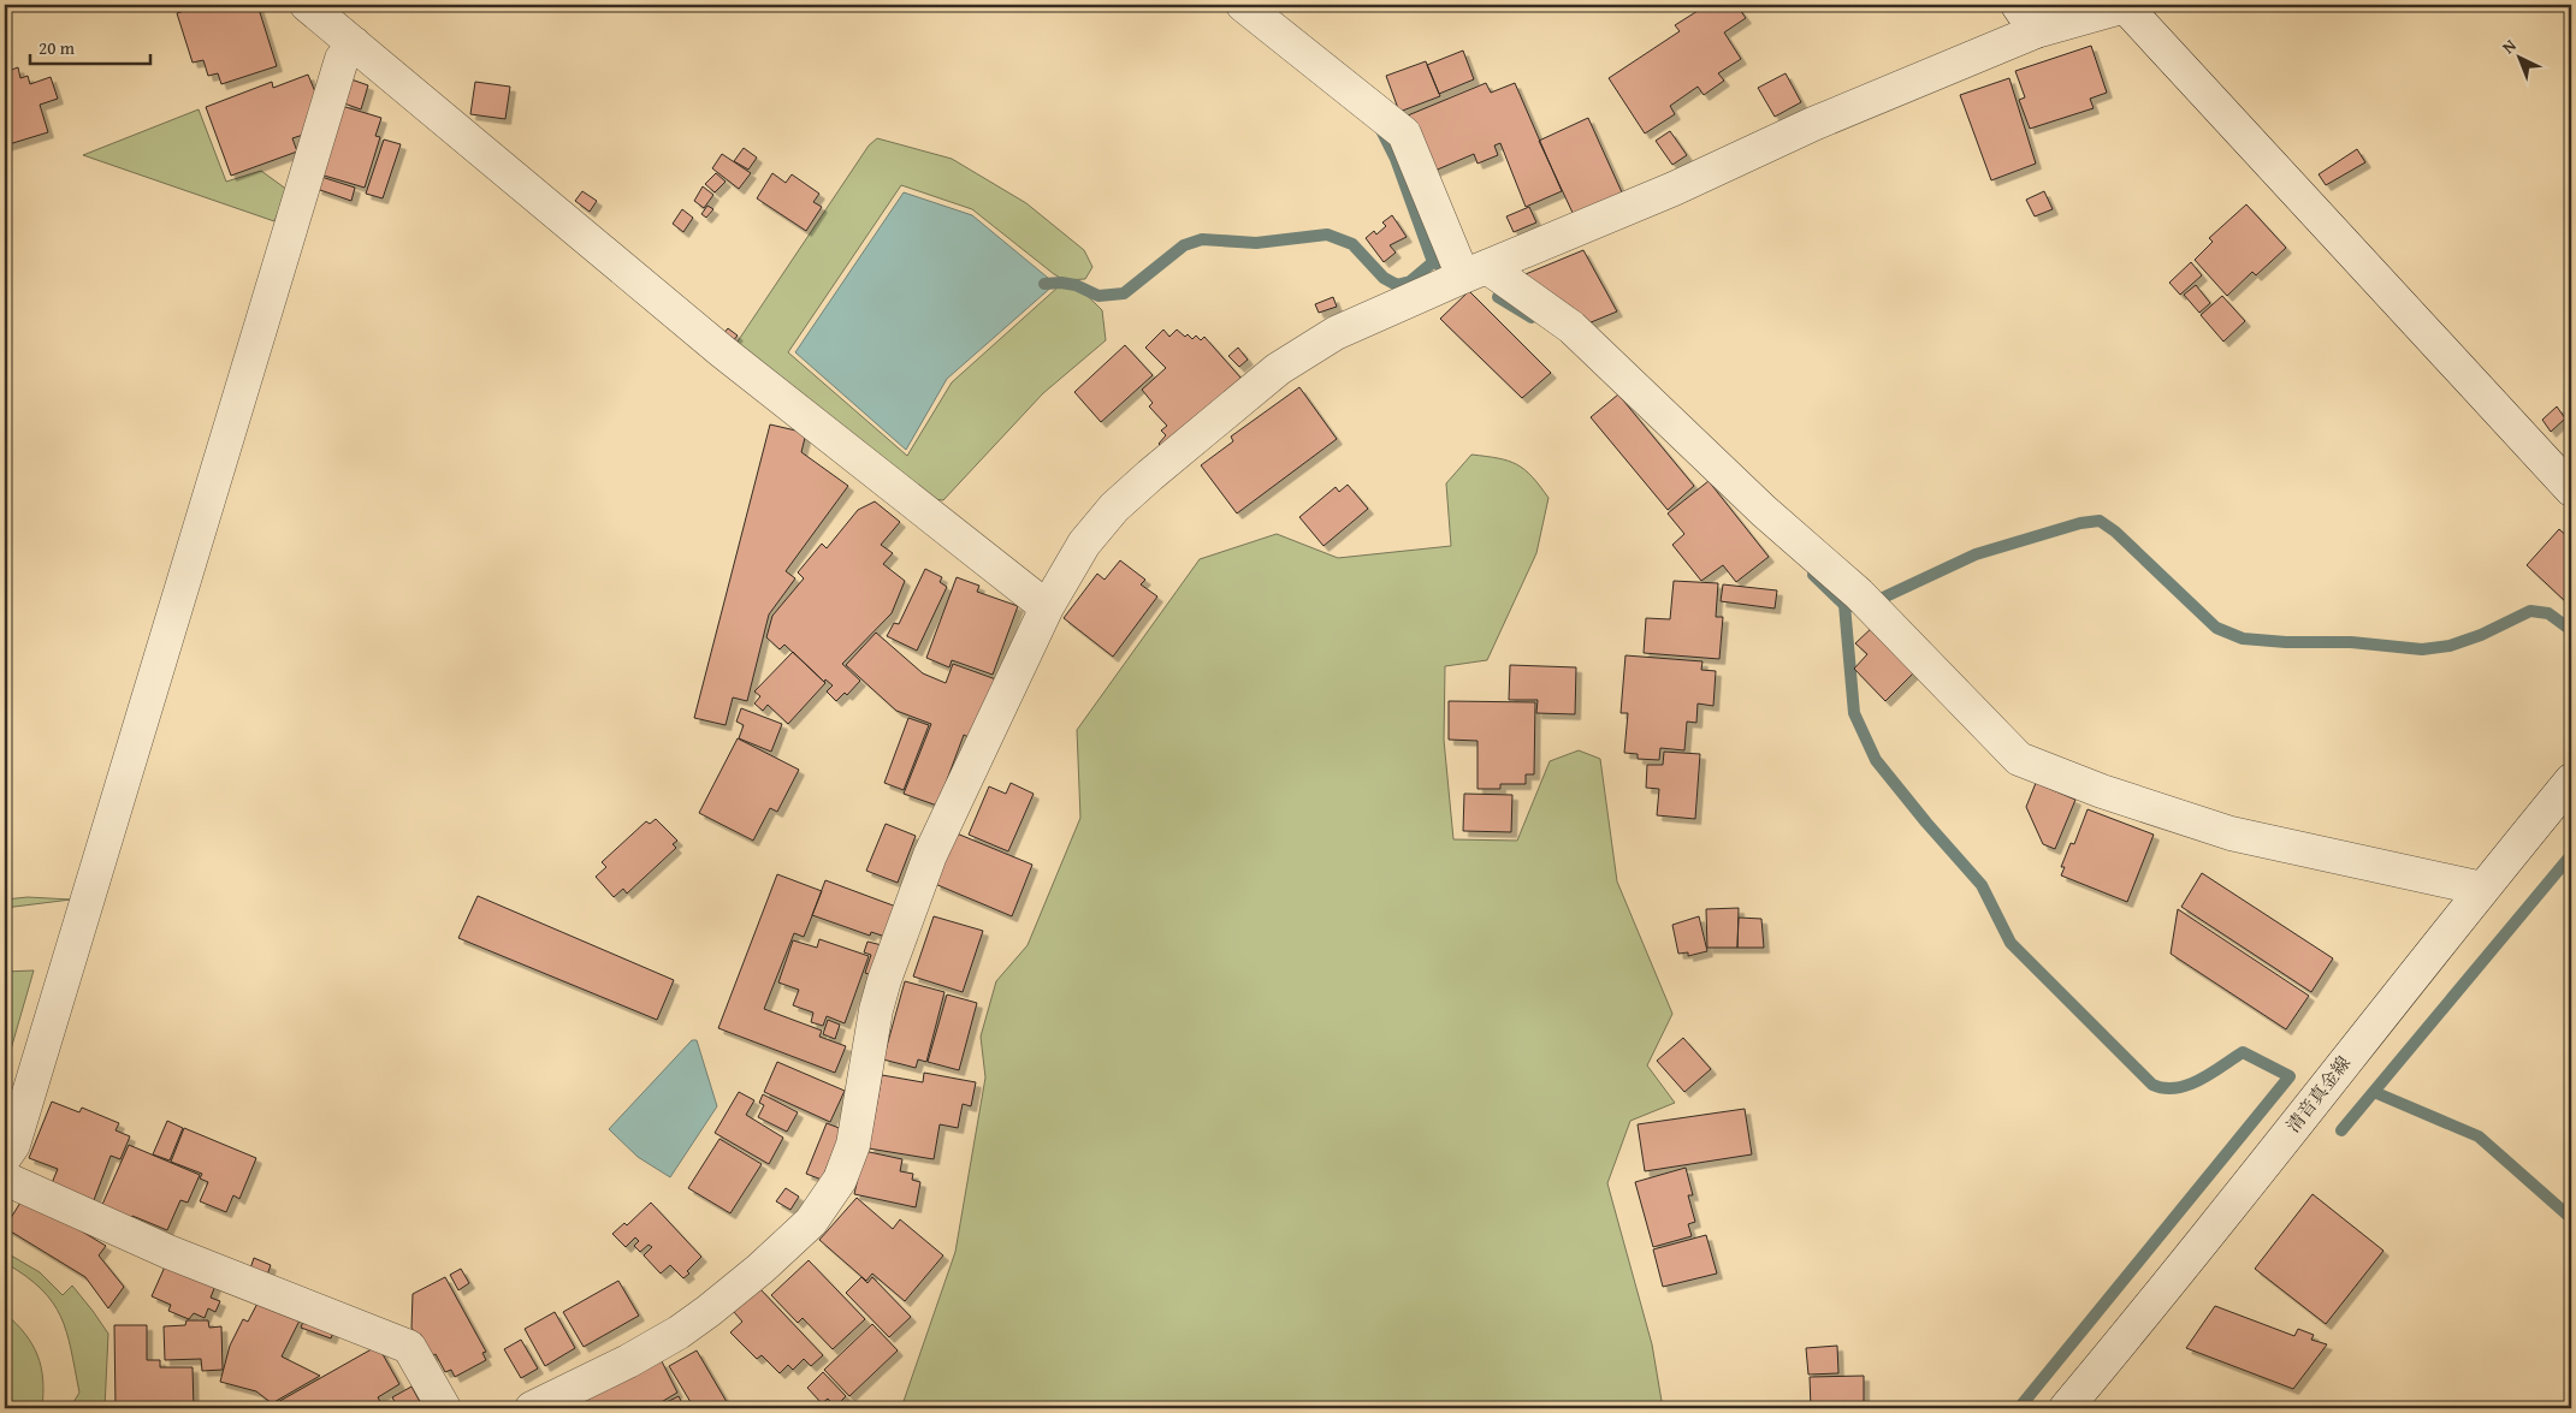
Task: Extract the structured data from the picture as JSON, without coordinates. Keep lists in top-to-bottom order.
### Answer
{
  "streets": {
    "street": ["清音真金線"]
  },
  "scale_bar": "20 m",
  "north": "top left"
}
